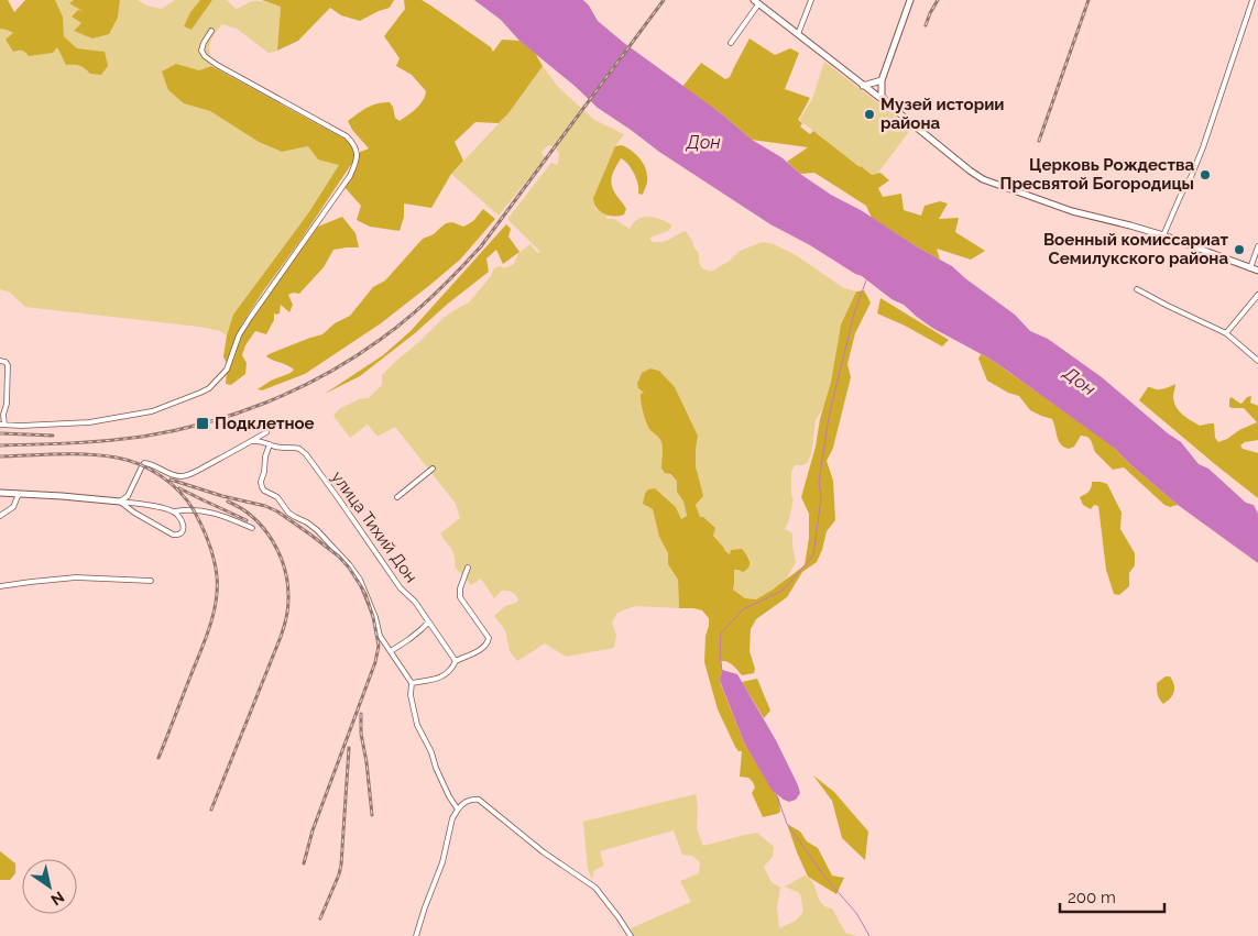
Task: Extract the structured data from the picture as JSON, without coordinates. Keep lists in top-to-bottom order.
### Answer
{
  "streets": {
    "street": ["улица Тихий Дон"]
  },
  "water": ["Дон"],
  "places": {
    "other": ["Музей истории района", "Церковь Рождества Пресвятой Богородицы", "Военный комиссариат Семилукского района"],
    "transit": ["Подклетное"]
  },
  "scale_bar": "200 m",
  "north": "bottom right"
}
